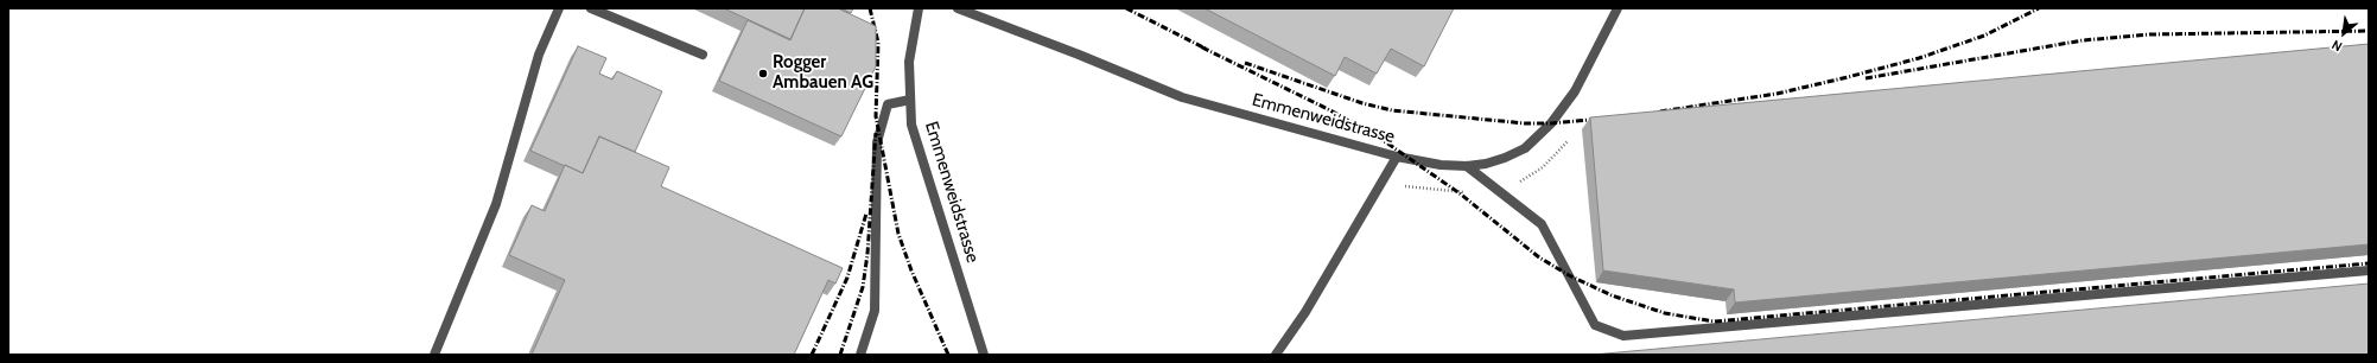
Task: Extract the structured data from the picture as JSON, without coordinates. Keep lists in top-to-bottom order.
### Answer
{
  "streets": {
    "street": ["Emmenweidstrasse"]
  },
  "places": ["Rogger Ambauen AG"],
  "north": "bottom left"
}
